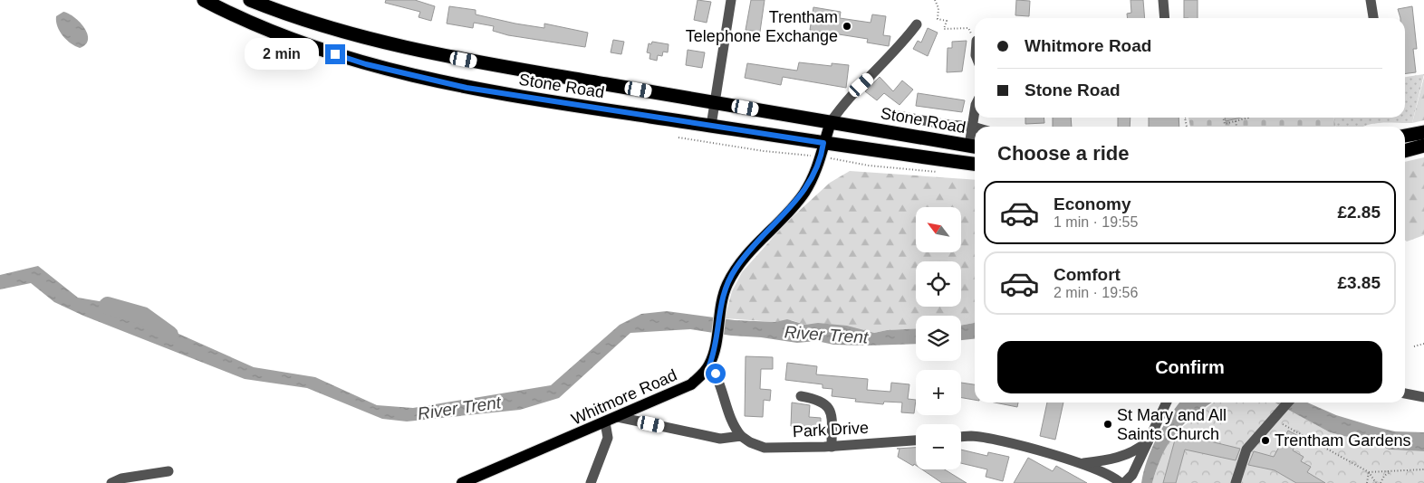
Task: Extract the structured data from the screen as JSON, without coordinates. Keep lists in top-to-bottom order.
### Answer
{
  "streets": {
    "highway": ["Stone Road"],
    "main road": ["Whitmore Road"],
    "street": ["Park Drive"]
  },
  "crossings": [
    ["Stone Road", "Whitmore Road"]
  ],
  "water": ["River Trent"],
  "places": ["Trentham Telephone Exchange", "St Mary and All Saints Church", "Trentham Gardens"],
  "north": "top left",
  "page": {
    "banner": ["Whitmore Road", "Stone Road"],
    "bubble": "2 min",
    "heading": "Choose a ride",
    "list": [
      {
        "name": "Economy",
        "note": "1 min · 19:55",
        "value": "£2.85"
      },
      {
        "name": "Comfort",
        "note": "2 min · 19:56",
        "value": "£3.85"
      }
    ],
    "map_buttons": ["+", "−"],
    "buttons": "Confirm"
  }
}
